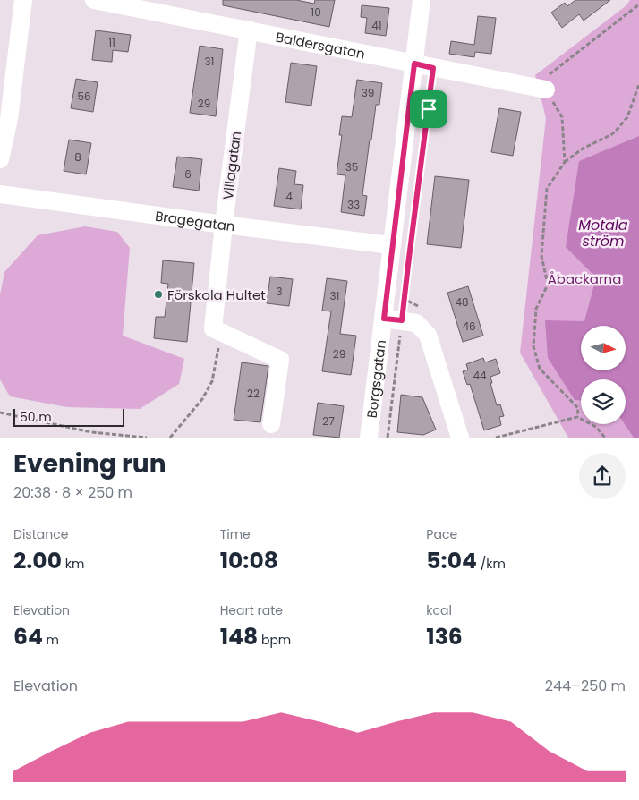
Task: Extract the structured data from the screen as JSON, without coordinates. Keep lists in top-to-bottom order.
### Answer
{
  "streets": {
    "street": [
      "Baldersgatan",
      "Villagatan",
      "Bragegatan",
      "Borgsgatan"
    ]
  },
  "crossings": [
    ["Baldersgatan", "Villagatan"],
    ["Baldersgatan", "Borgsgatan"],
    ["Villagatan", "Bragegatan"],
    ["Bragegatan", "Borgsgatan"]
  ],
  "water": ["Motala ström"],
  "parks": ["Åbackarna"],
  "places": ["Förskola Hultet"],
  "house_numbers": [
    "10",
    "41",
    "11",
    "31",
    "39",
    "56",
    "29",
    "8",
    "35",
    "6",
    "4",
    "33",
    "3",
    "31",
    "48",
    "46",
    "29",
    "44",
    "22",
    "27"
  ],
  "scale_bar": "50 m",
  "north": "right",
  "page": {
    "scale": "50 m",
    "heading": ["Evening run", "20:38 · 8 × 250 m"],
    "stats": [
      ["Distance", "2.00 km"],
      ["Time", "10:08"],
      ["Pace", "5:04 /km"],
      ["Elevation", "64 m"],
      ["Heart rate", "148 bpm"],
      ["kcal", "136"]
    ],
    "chart": ["Elevation", "244–250 m"]
  }
}
